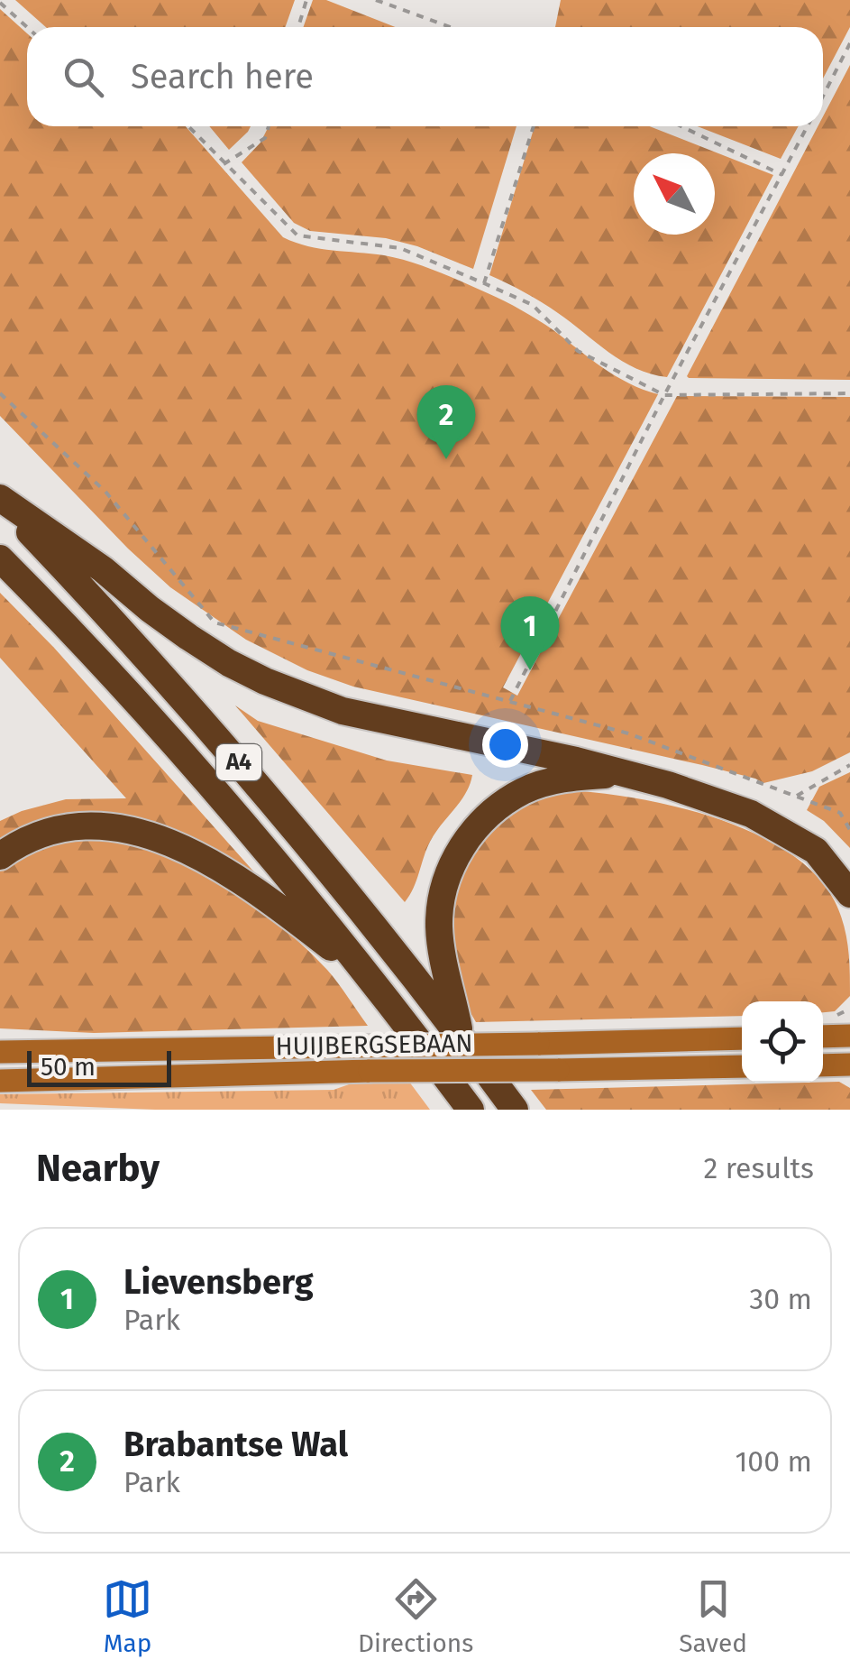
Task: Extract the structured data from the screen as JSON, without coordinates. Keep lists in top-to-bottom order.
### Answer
{
  "streets": {
    "highway": ["A4"],
    "main road": ["HUIJBERGSEBAAN"]
  },
  "scale_bar": "50 m",
  "north": "top left",
  "page": {
    "search": "Search here",
    "pins": ["2", "1"],
    "scale": "50 m",
    "heading": ["Nearby", "2 results"],
    "list": [
      {
        "mark": "1",
        "name": "Lievensberg",
        "note": "Park",
        "value": "30 m"
      },
      {
        "mark": "2",
        "name": "Brabantse Wal",
        "note": "Park",
        "value": "100 m"
      }
    ],
    "nav": ["Map", "Directions", "Saved"]
  }
}
